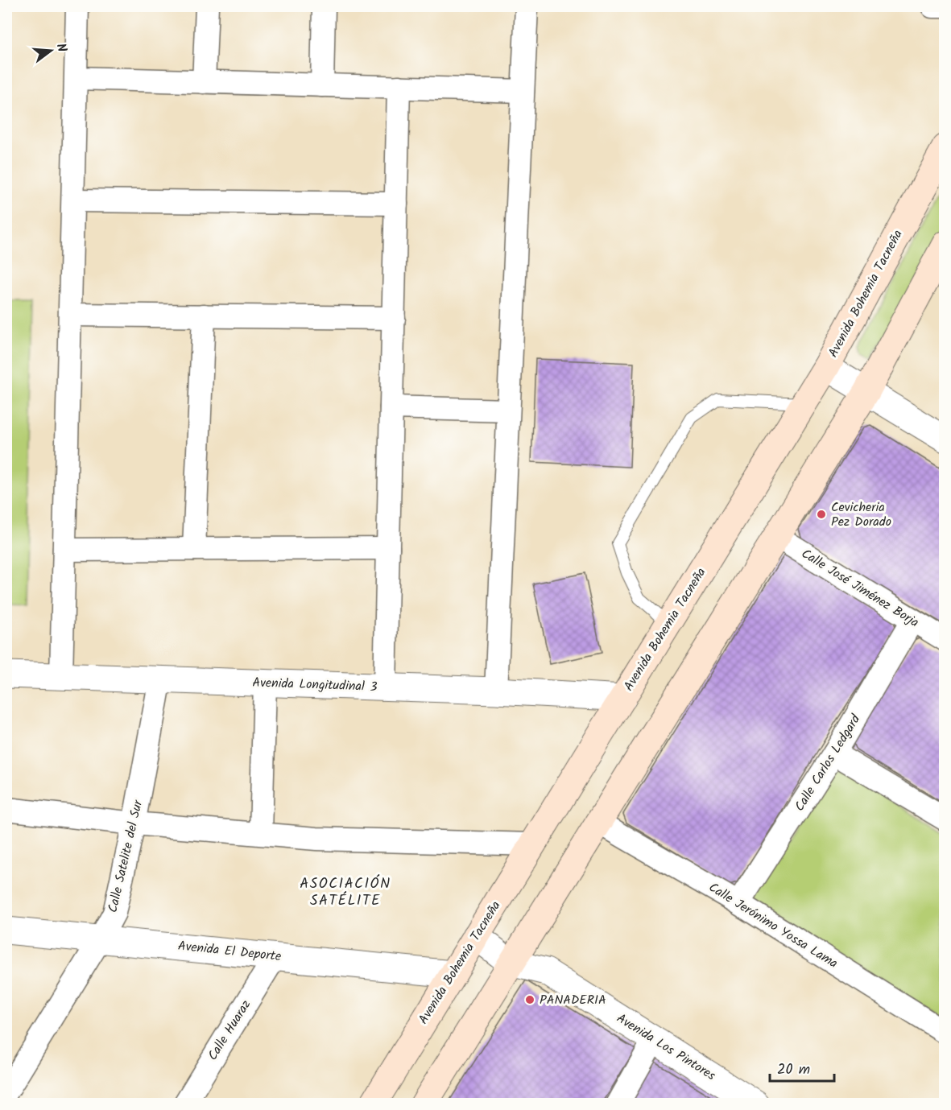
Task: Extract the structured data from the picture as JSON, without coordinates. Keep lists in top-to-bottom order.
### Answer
{
  "streets": {
    "main road": ["Avenida Bohemia Tacneña"],
    "street": [
      "Calle José Jiménez Borja",
      "Avenida Longitudinal 3",
      "Calle Carlos Ledgard",
      "Calle Satelite del Sur",
      "Calle Jerónimo Yossa Lama",
      "Avenida El Deporte",
      "Calle Huaraz",
      "Avenida Los Pintores"
    ]
  },
  "crossings": [
    ["Avenida Bohemia Tacneña", "Avenida Longitudinal 3"],
    ["Avenida Bohemia Tacneña", "Avenida El Deporte"],
    ["Avenida Bohemia Tacneña", "Avenida Los Pintores"],
    ["Calle José Jiménez Borja", "Calle Carlos Ledgard"],
    ["Avenida Longitudinal 3", "Calle Satelite del Sur"],
    ["Calle Carlos Ledgard", "Calle Jerónimo Yossa Lama"],
    ["Calle Satelite del Sur", "Avenida El Deporte"],
    ["Avenida El Deporte", "Calle Huaraz"]
  ],
  "districts": ["ASOCIACIÓN SATÉLITE"],
  "places": ["Cevicheria Pez Dorado", "PANADERIA"],
  "scale_bar": "20 m",
  "north": "right"
}
